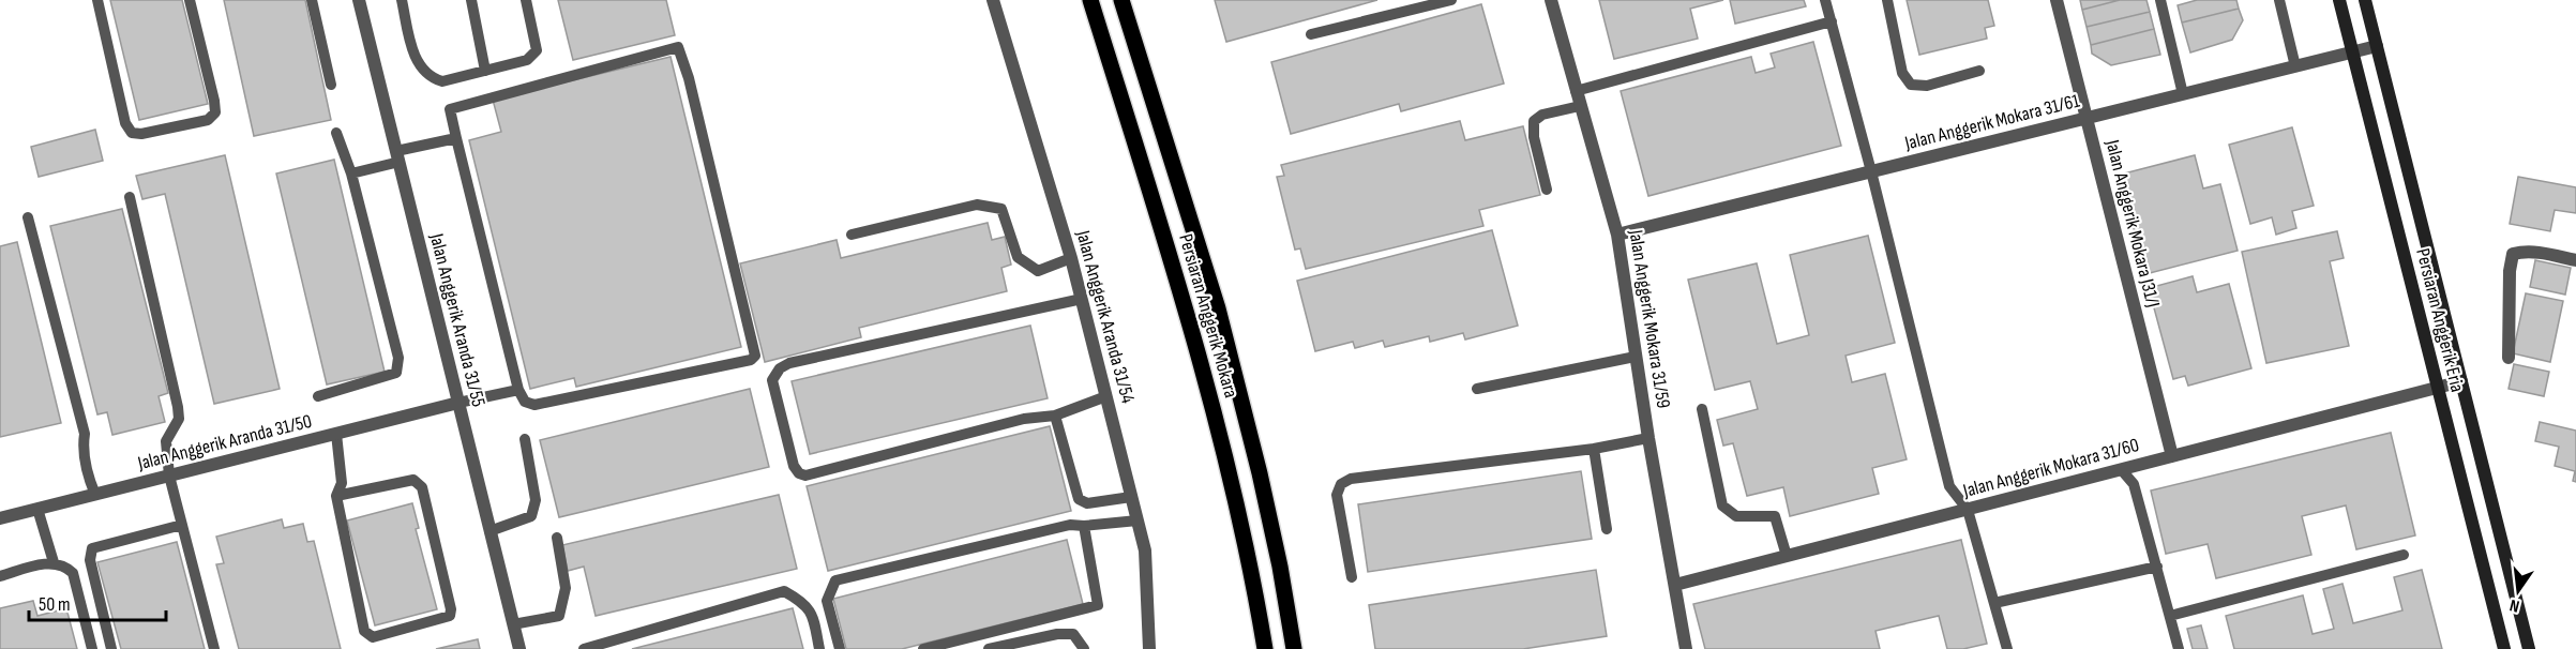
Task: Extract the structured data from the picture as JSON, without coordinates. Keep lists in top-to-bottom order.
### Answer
{
  "streets": {
    "main road": ["Persiaran Anggerik Mokara"],
    "street": [
      "Jalan Anggerik Mokara 31/61",
      "Jalan Anggerik Mokara J31/J",
      "Jalan Anggerik Aranda 31/54",
      "Jalan Anggerik Mokara 31/59",
      "Jalan Anggerik Aranda 31/55",
      "Persiaran Anggerik Eria",
      "Jalan Anggerik Aranda 31/50",
      "Jalan Anggerik Mokara 31/60"
    ]
  },
  "crossings": [
    ["Jalan Anggerik Mokara 31/61", "Jalan Anggerik Mokara J31/J"],
    ["Jalan Anggerik Mokara 31/61", "Jalan Anggerik Mokara 31/59"],
    ["Jalan Anggerik Mokara 31/61", "Persiaran Anggerik Eria"],
    ["Jalan Anggerik Mokara J31/J", "Jalan Anggerik Mokara 31/60"],
    ["Jalan Anggerik Mokara 31/59", "Jalan Anggerik Mokara 31/60"],
    ["Jalan Anggerik Aranda 31/55", "Jalan Anggerik Aranda 31/50"],
    ["Persiaran Anggerik Eria", "Jalan Anggerik Mokara 31/60"]
  ],
  "scale_bar": "50 m",
  "north": "bottom"
}
